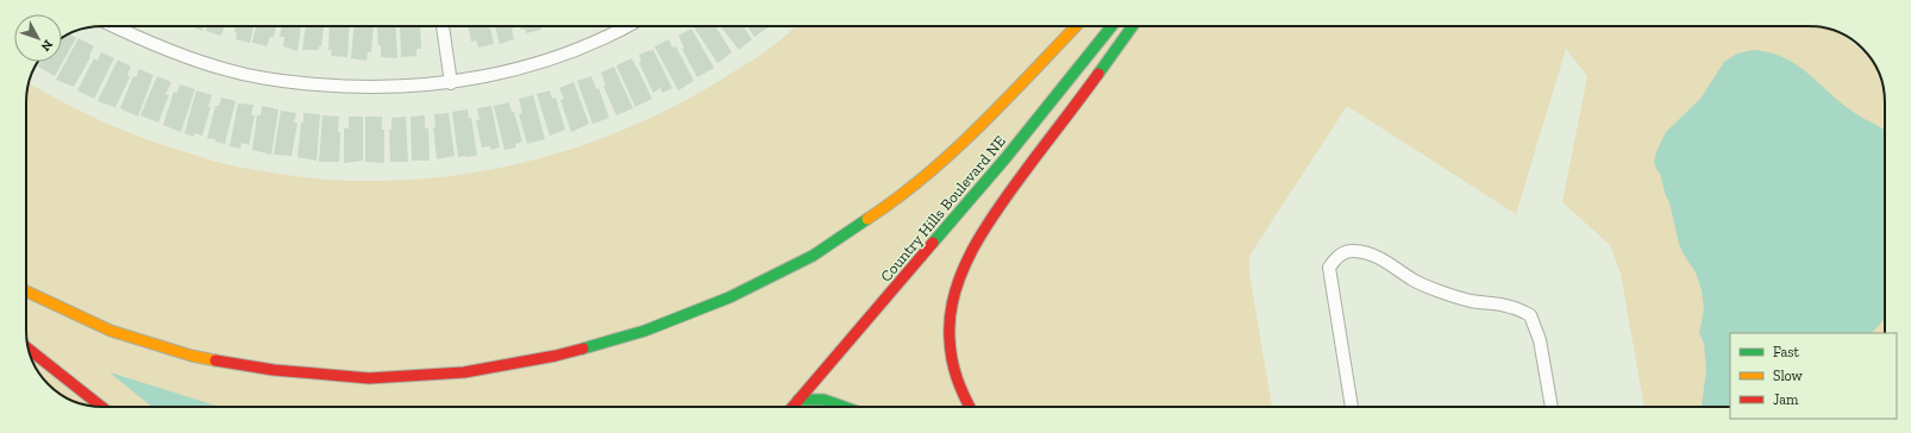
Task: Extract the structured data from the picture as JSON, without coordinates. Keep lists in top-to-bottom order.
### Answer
{
  "streets": {
    "main road": ["Country Hills Boulevard NE"]
  },
  "legend": ["Fast", "Slow", "Jam"],
  "north": "bottom right"
}
